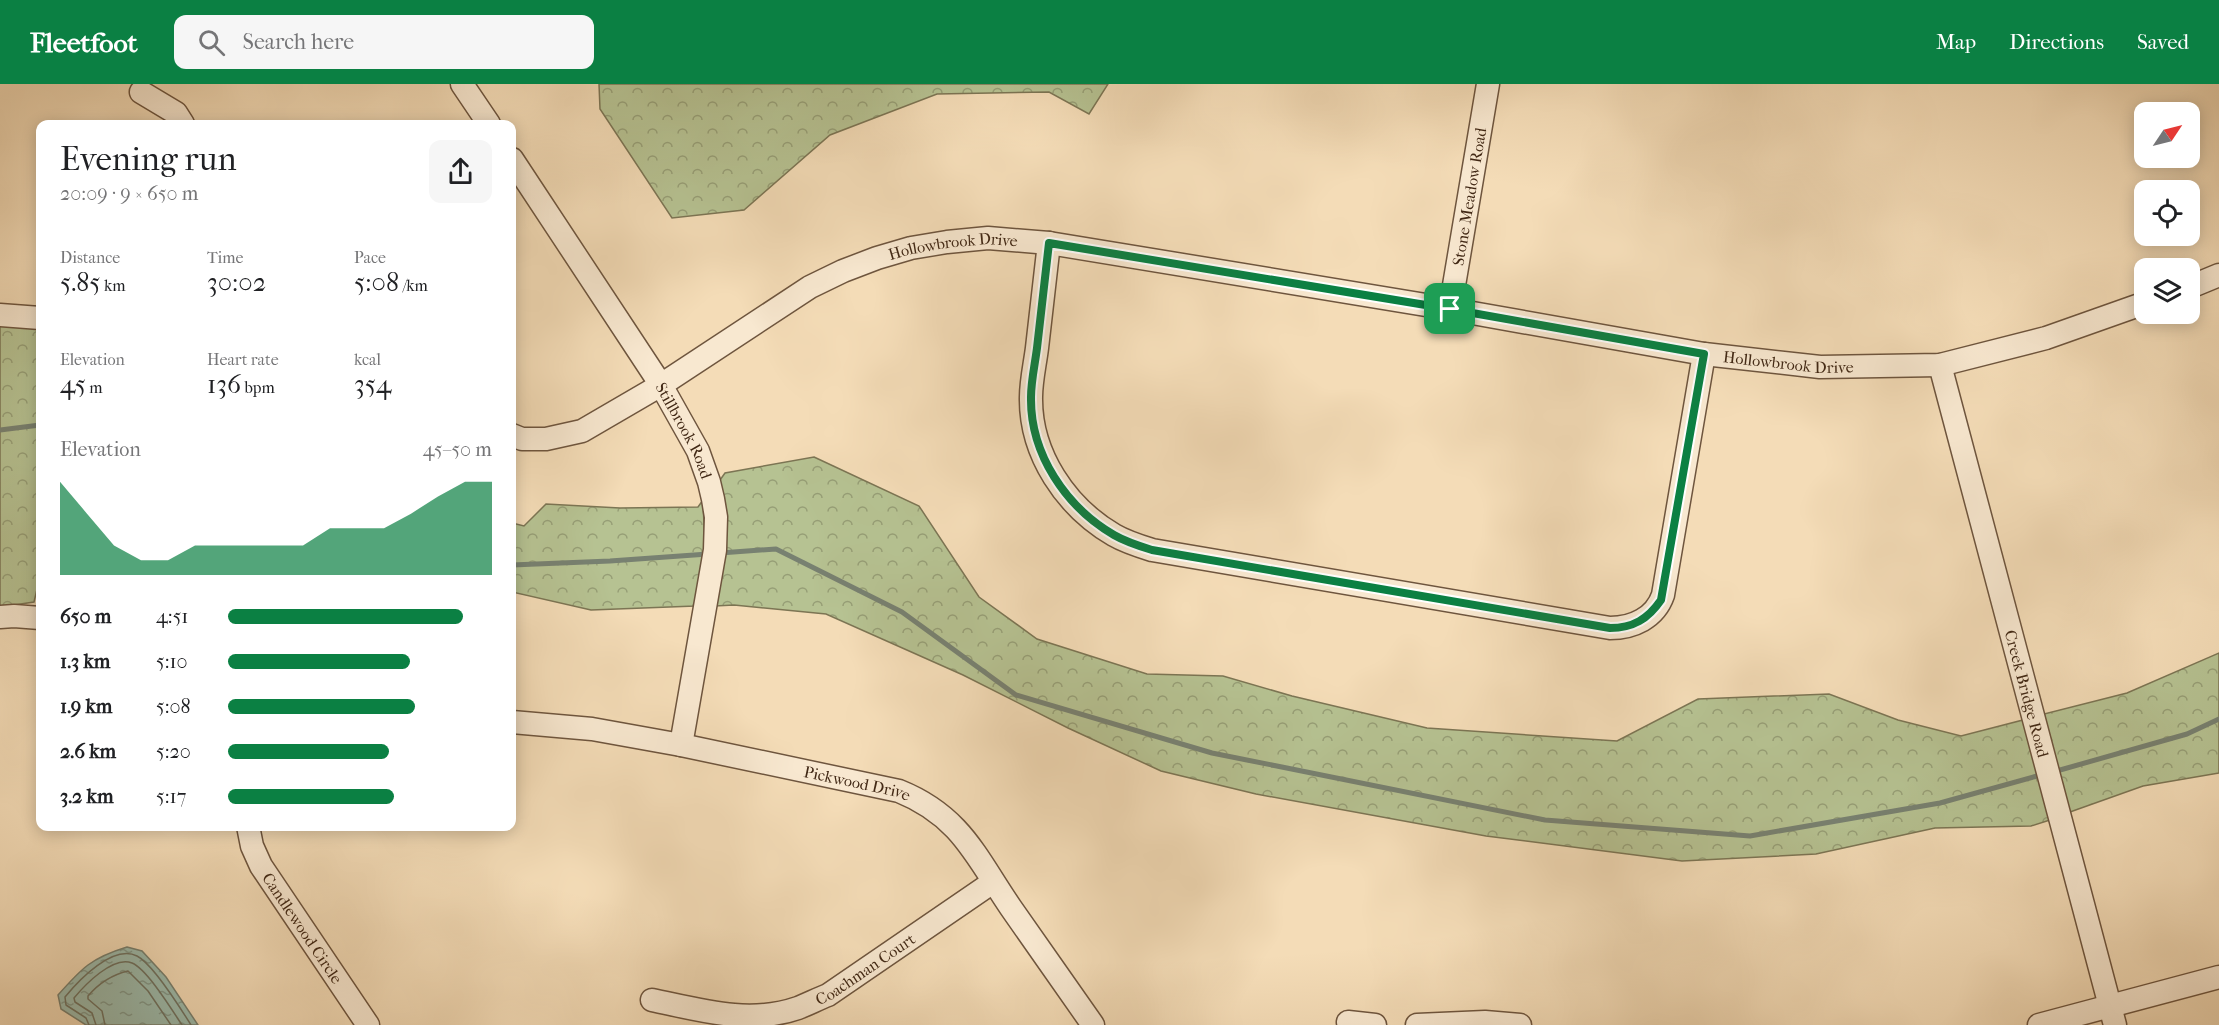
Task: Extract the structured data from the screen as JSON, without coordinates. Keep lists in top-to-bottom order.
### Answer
{
  "streets": {
    "street": [
      "Stone Meadow Road",
      "Hollowbrook Drive",
      "Stillbrook Road",
      "Creek Bridge Road",
      "Pickwood Drive",
      "Candlewood Circle",
      "Coachman Court"
    ]
  },
  "crossings": [
    ["Stone Meadow Road", "Hollowbrook Drive"],
    ["Hollowbrook Drive", "Stillbrook Road"],
    ["Hollowbrook Drive", "Creek Bridge Road"],
    ["Stillbrook Road", "Pickwood Drive"],
    ["Pickwood Drive", "Coachman Court"]
  ],
  "north": "top right",
  "page": {
    "header": "Fleetfoot",
    "search": "Search here",
    "nav": ["Map", "Directions", "Saved"],
    "heading": ["Evening run", "20:09 · 9 × 650 m"],
    "stats": [
      ["Distance", "5.85 km"],
      ["Time", "30:02"],
      ["Pace", "5:08 /km"],
      ["Elevation", "45 m"],
      ["Heart rate", "136 bpm"],
      ["kcal", "354"]
    ],
    "chart": ["Elevation", "45–50 m"],
    "list": [
      {
        "name": "650 m",
        "note": "4:51"
      },
      {
        "name": "1.3 km",
        "note": "5:10"
      },
      {
        "name": "1.9 km",
        "note": "5:08"
      },
      {
        "name": "2.6 km",
        "note": "5:20"
      },
      {
        "name": "3.2 km",
        "note": "5:17"
      }
    ]
  }
}
